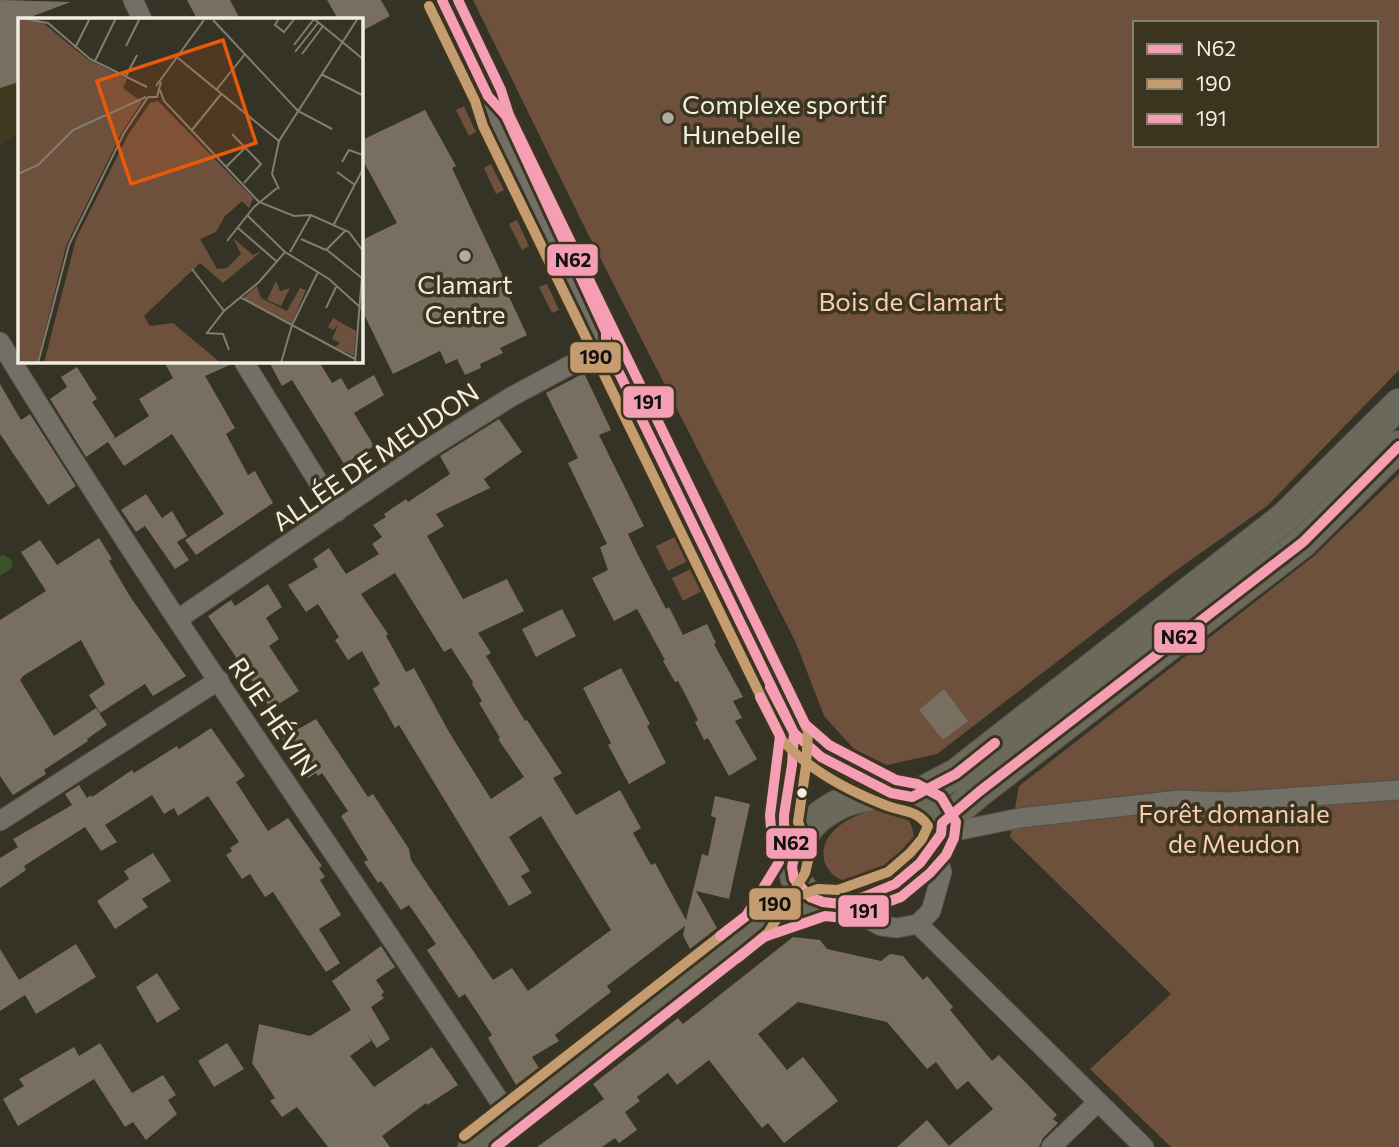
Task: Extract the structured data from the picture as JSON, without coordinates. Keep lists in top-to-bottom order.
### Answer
{
  "streets": {
    "street": ["ALLÉE DE MEUDON", "RUE HÉVIN"]
  },
  "crossings": [
    ["ALLÉE DE MEUDON", "RUE HÉVIN"]
  ],
  "parks": ["Bois de Clamart", "Forêt domaniale de Meudon"],
  "places": ["Complexe sportif Hunebelle", "Clamart Centre"],
  "lines": ["transit line N62", "transit line 191", "transit line 190"],
  "legend": ["N62", "190", "191"]
}
